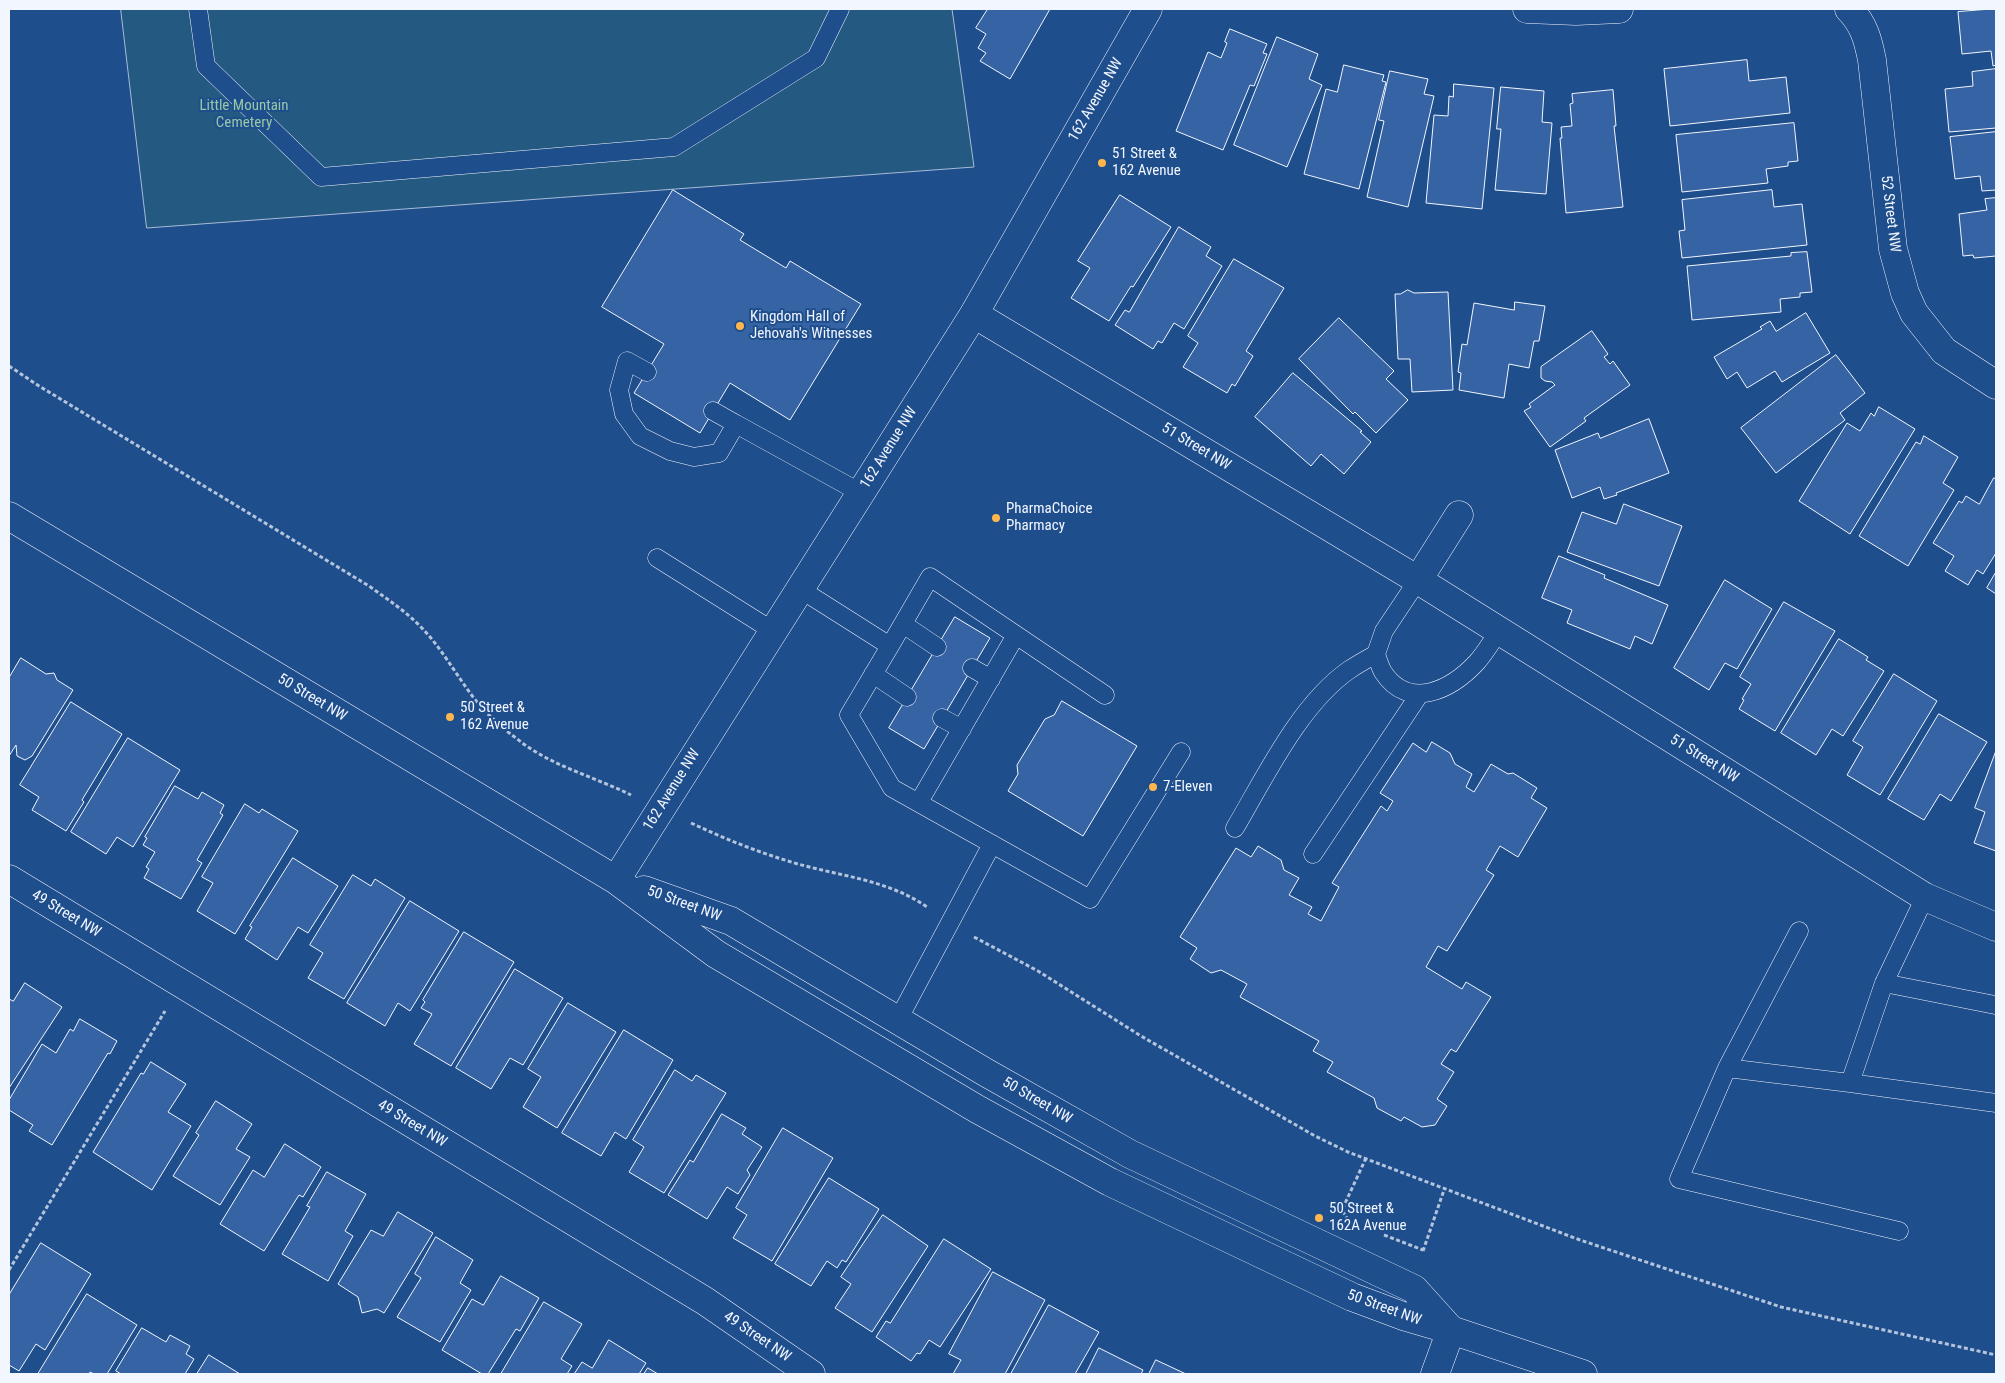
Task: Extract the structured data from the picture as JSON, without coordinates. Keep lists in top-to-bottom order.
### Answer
{
  "streets": {
    "street": [
      "162 Avenue NW",
      "52 Street NW",
      "51 Street NW",
      "50 Street NW",
      "49 Street NW"
    ]
  },
  "crossings": [
    ["162 Avenue NW", "51 Street NW"],
    ["162 Avenue NW", "50 Street NW"]
  ],
  "parks": ["Little Mountain Cemetery"],
  "places": [
    "51 Street & 162 Avenue",
    "Kingdom Hall of Jehovah's Witnesses",
    "PharmaChoice Pharmacy",
    "50 Street & 162 Avenue",
    "7-Eleven",
    "50 Street & 162A Avenue"
  ]
}
